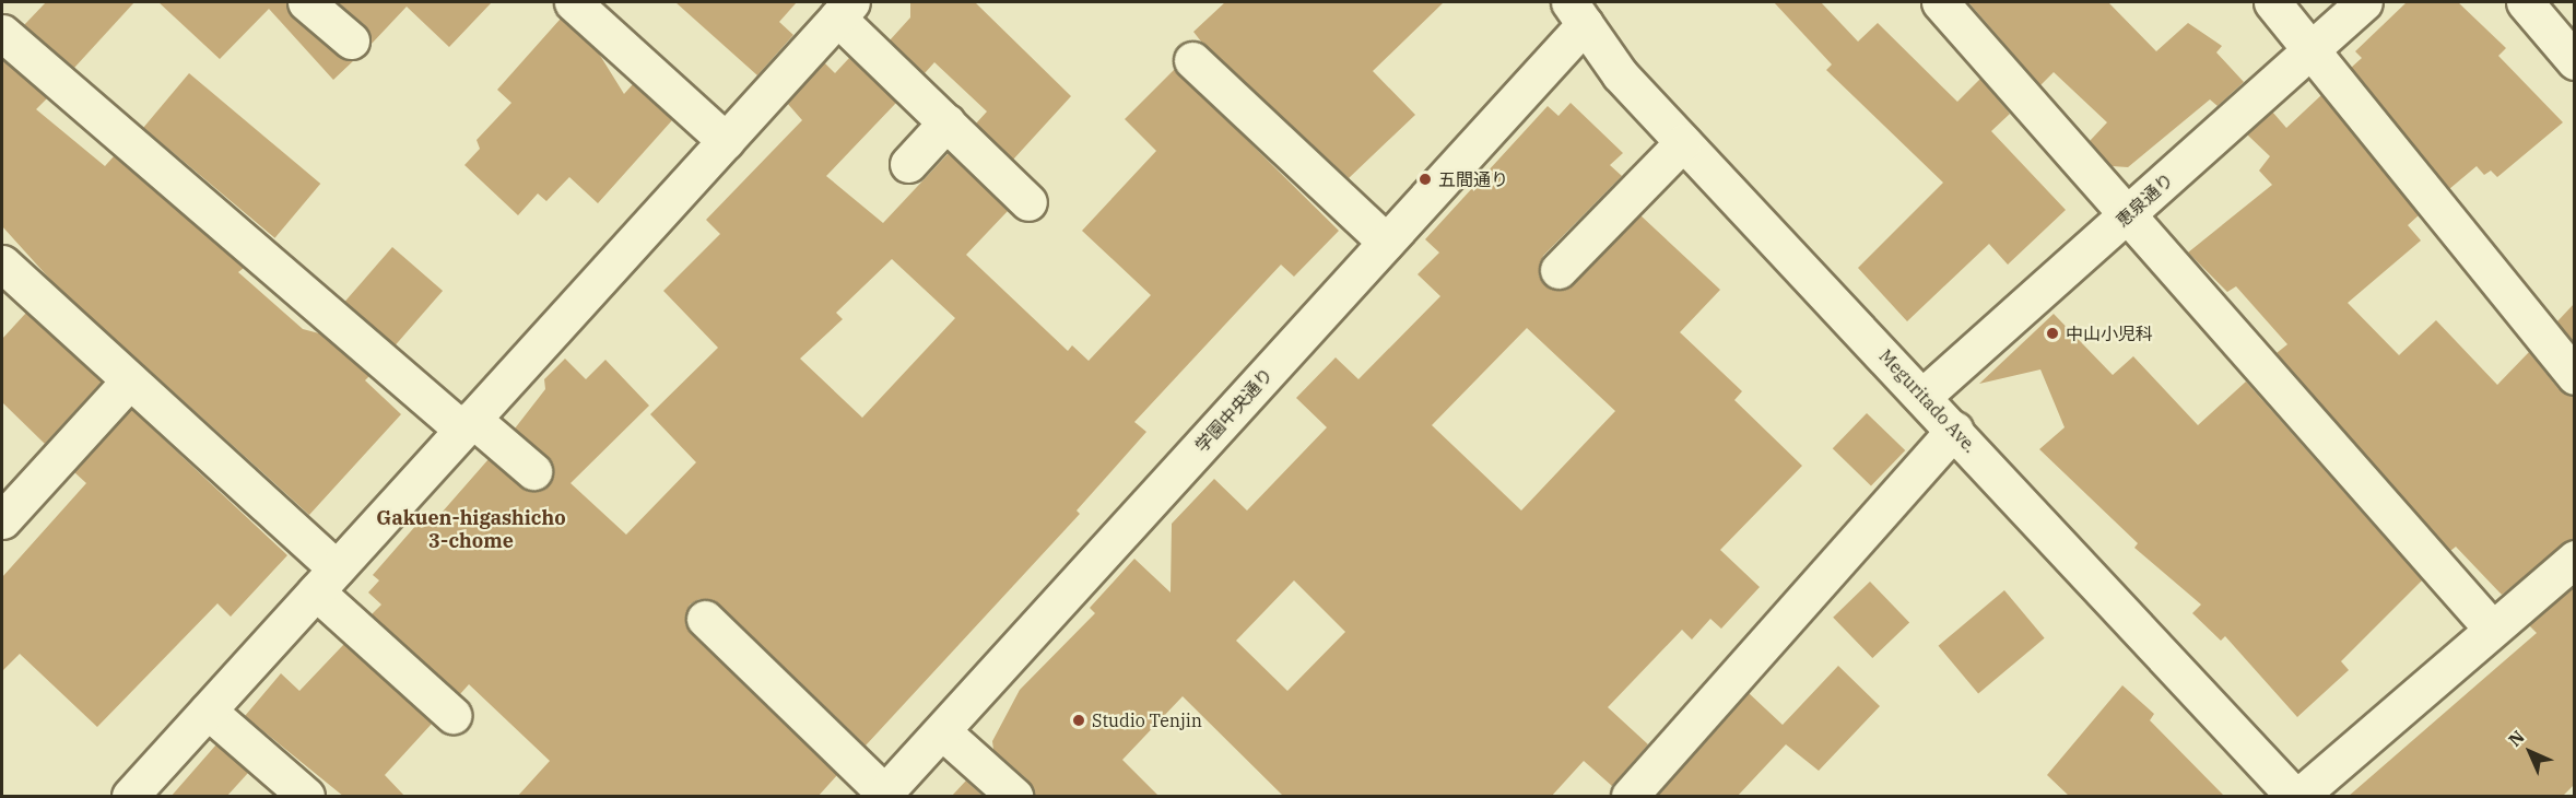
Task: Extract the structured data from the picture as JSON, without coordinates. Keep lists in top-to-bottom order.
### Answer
{
  "streets": {
    "street": ["恵泉通り", "Meguritado Ave.", "学園中央通り"]
  },
  "crossings": [
    ["恵泉通り", "Meguritado Ave."],
    ["Meguritado Ave.", "学園中央通り"]
  ],
  "districts": ["Gakuen-higashicho 3-chome"],
  "places": ["五間通り", "中山小児科", "Studio Tenjin"],
  "north": "top left"
}
